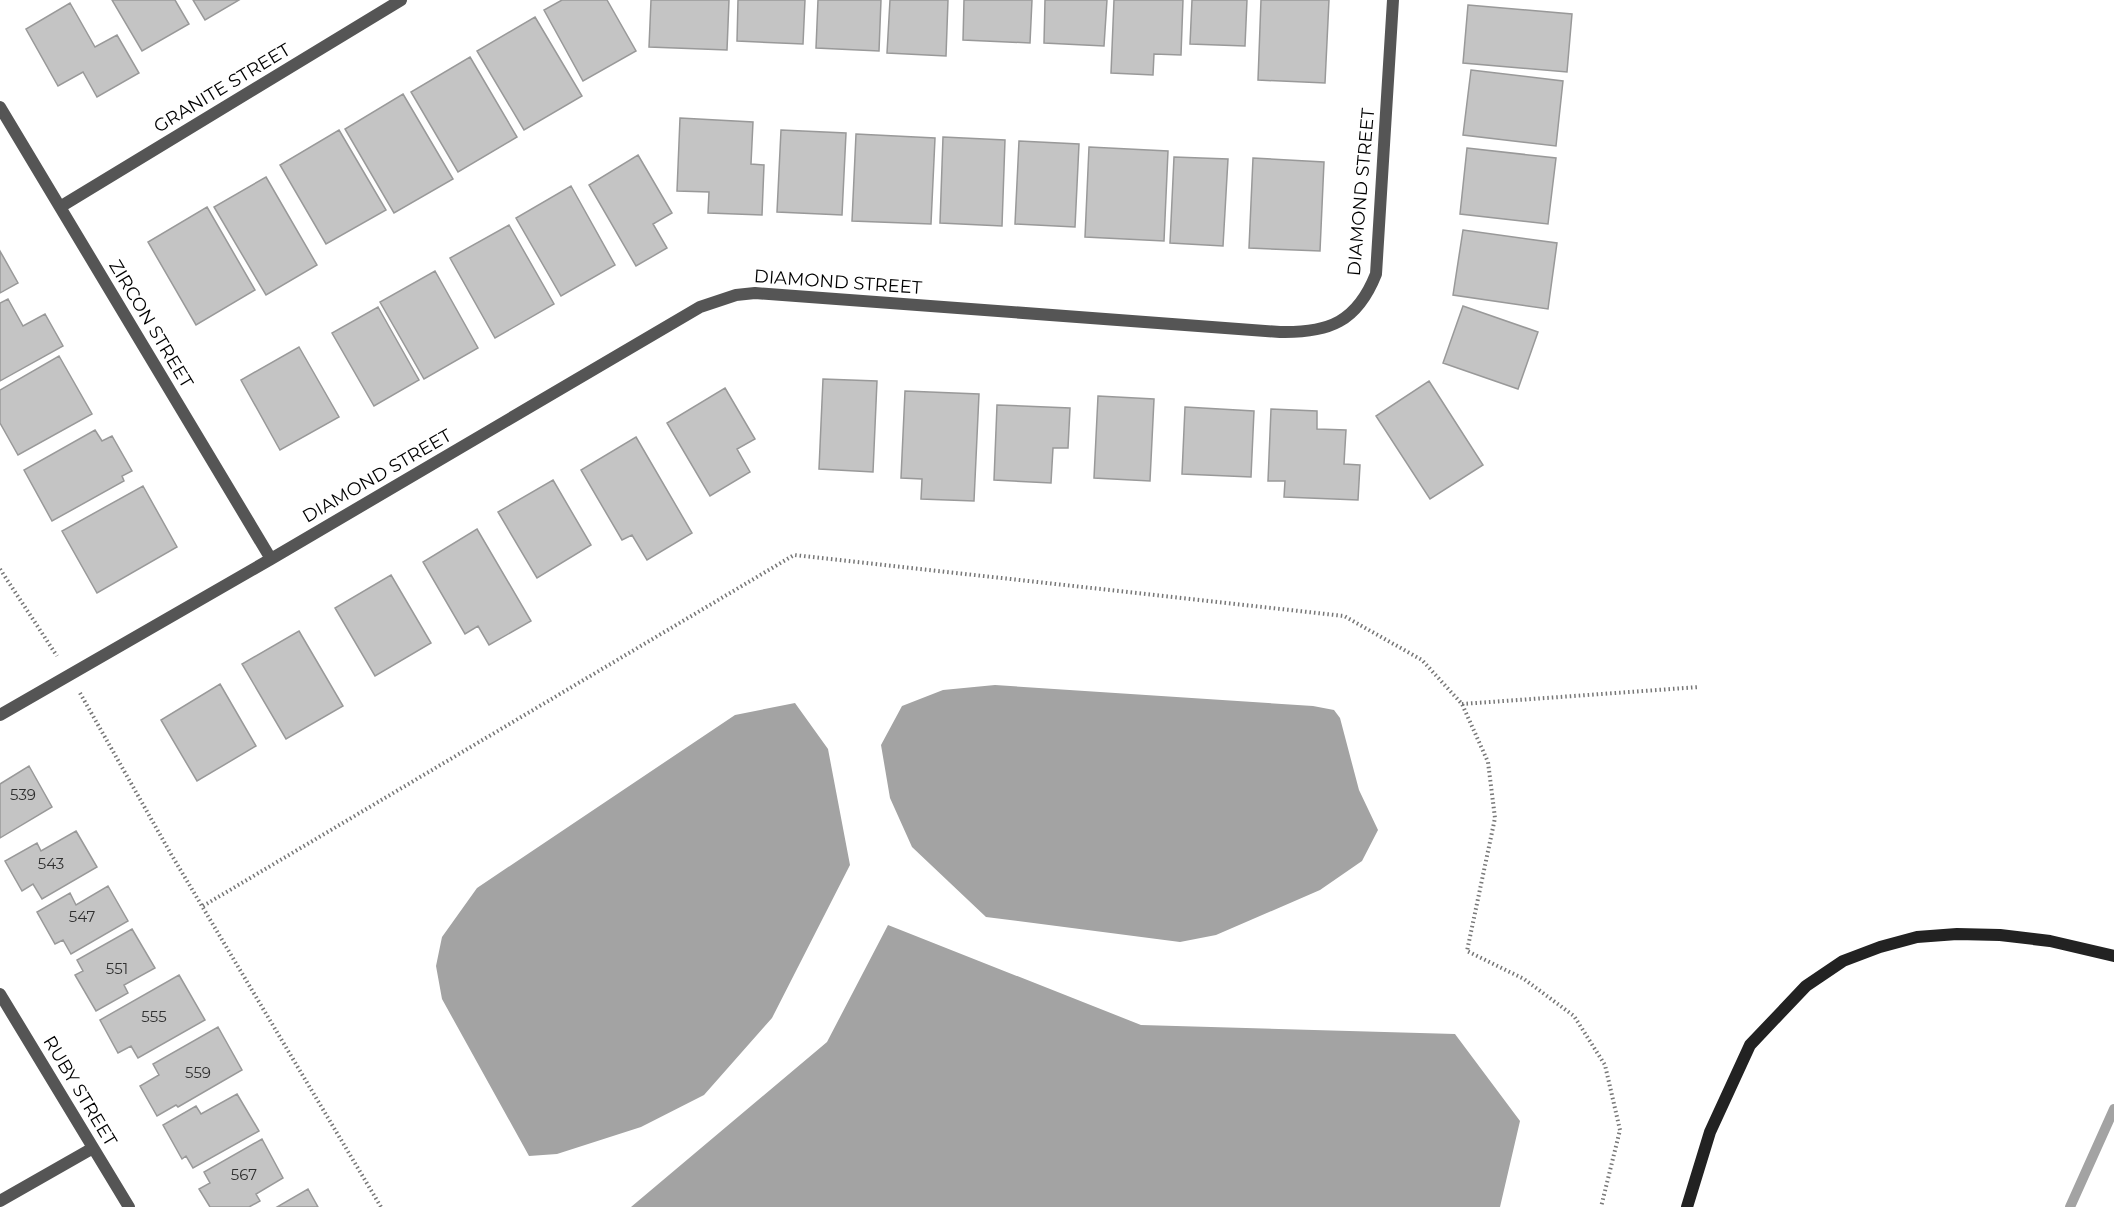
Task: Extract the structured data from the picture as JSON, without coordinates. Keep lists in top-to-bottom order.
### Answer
{
  "streets": {
    "street": [
      "GRANITE STREET",
      "DIAMOND STREET",
      "ZIRCON STREET",
      "RUBY STREET"
    ]
  },
  "crossings": [
    ["GRANITE STREET", "ZIRCON STREET"],
    ["DIAMOND STREET", "ZIRCON STREET"]
  ],
  "house_numbers": [
    "539",
    "543",
    "547",
    "551",
    "555",
    "559",
    "567"
  ]
}
